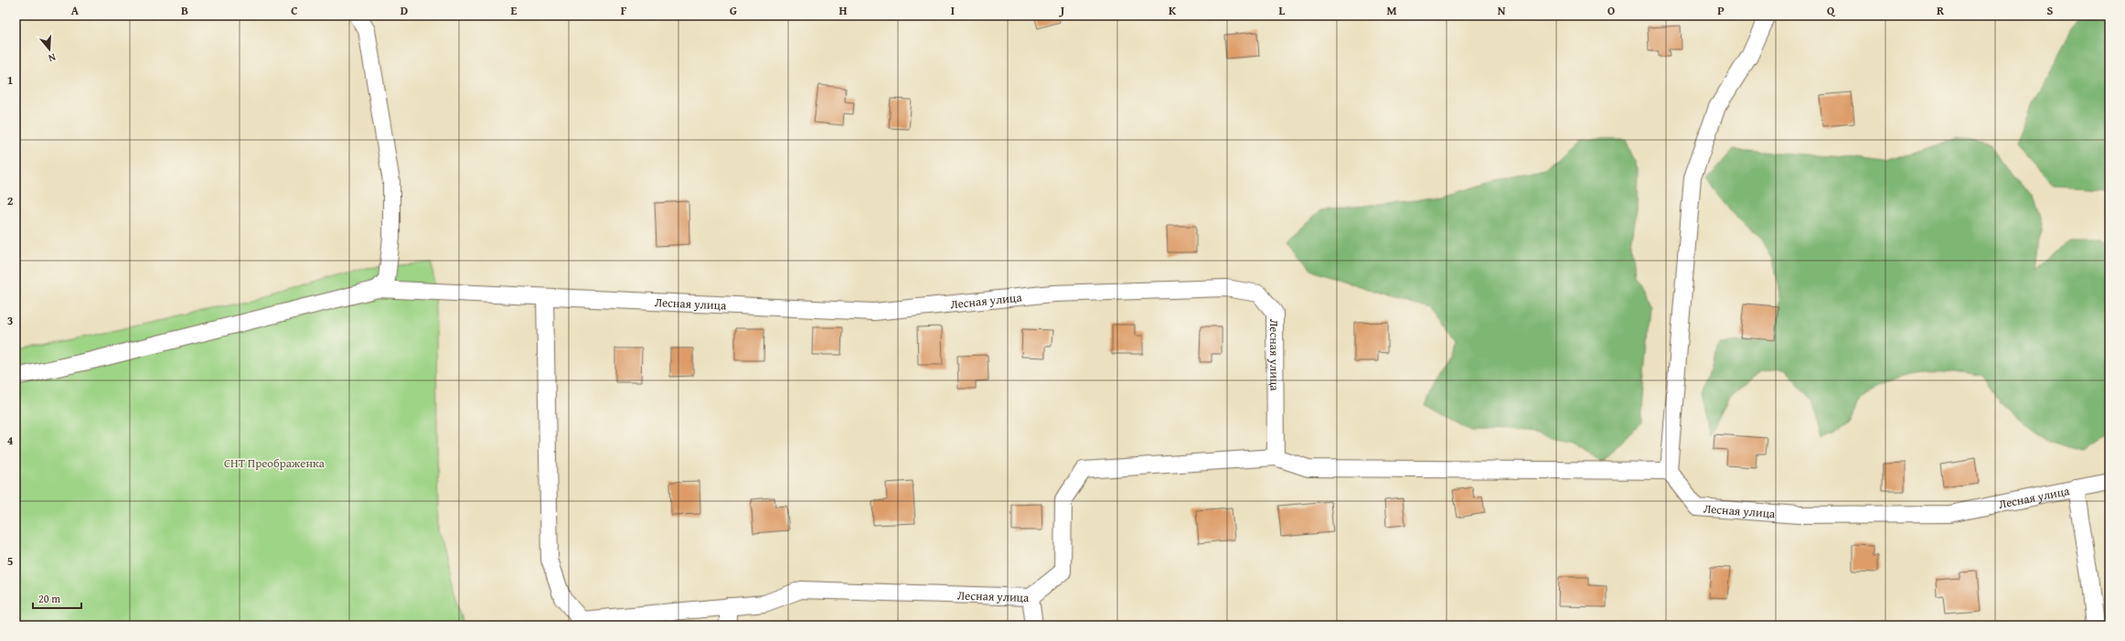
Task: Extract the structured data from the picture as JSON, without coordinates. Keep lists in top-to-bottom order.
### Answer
{
  "streets": {
    "street": ["Лесная улица"]
  },
  "parks": ["СНТ Преображенка"],
  "scale_bar": "20 m",
  "north": "bottom",
  "grid": {
    "columns": [
      "A",
      "B",
      "C",
      "D",
      "E",
      "F",
      "G",
      "H",
      "I",
      "J",
      "K",
      "L",
      "M",
      "N",
      "O",
      "P",
      "Q",
      "R",
      "S"
    ],
    "rows": [
      "1",
      "2",
      "3",
      "4",
      "5"
    ]
  }
}
